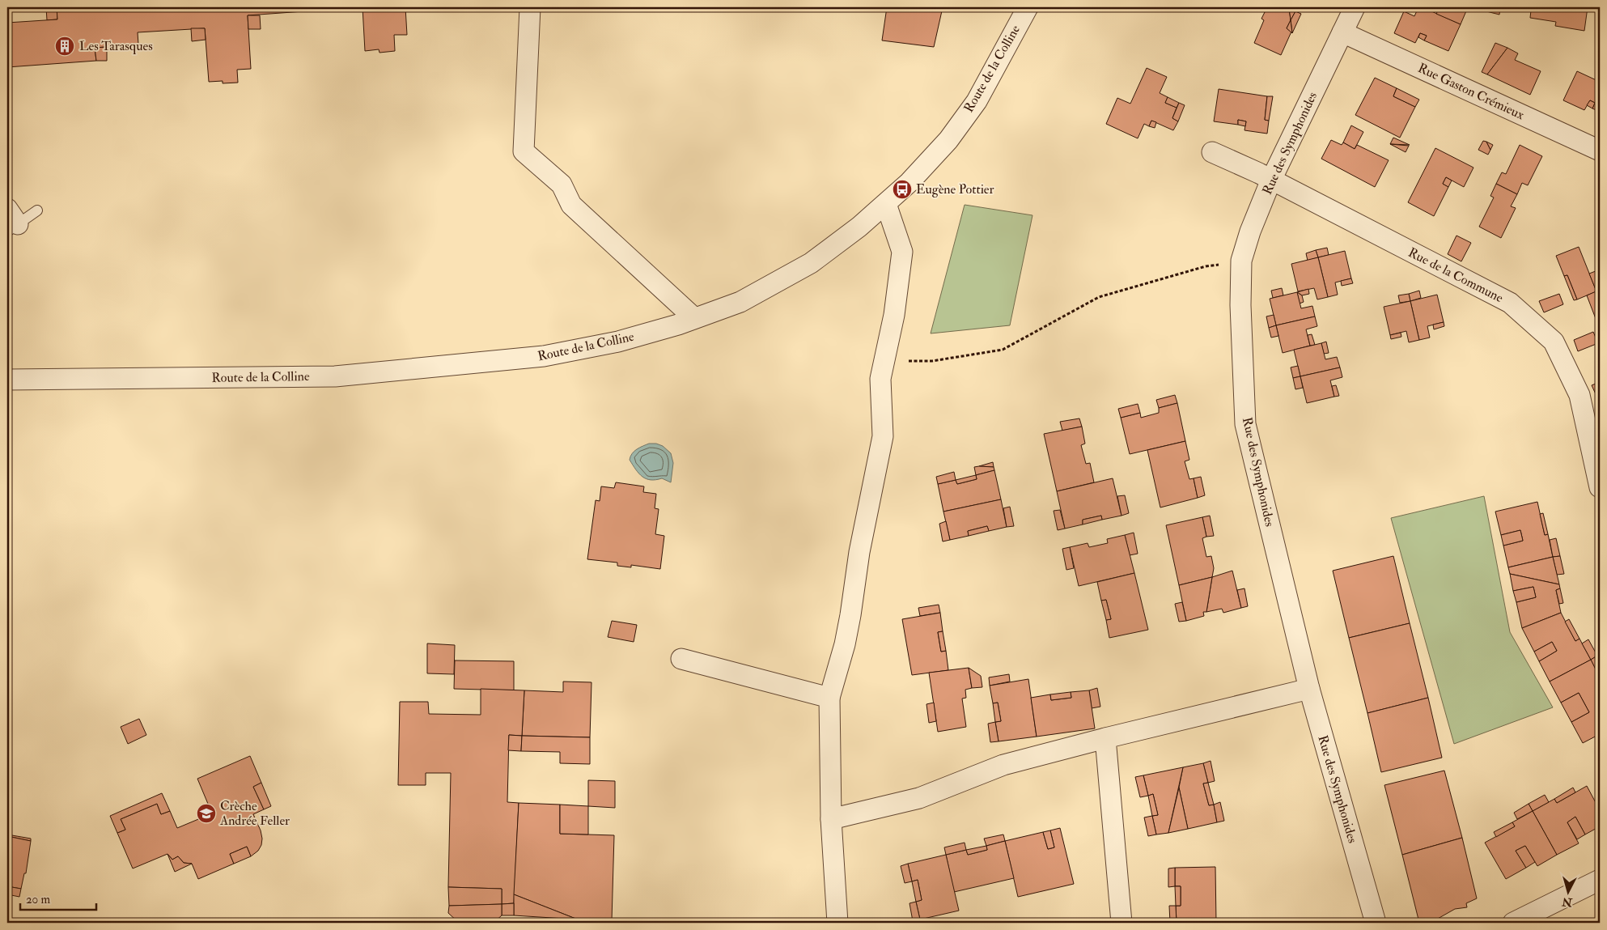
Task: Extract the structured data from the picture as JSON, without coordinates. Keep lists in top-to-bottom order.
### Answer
{
  "streets": {
    "street": [
      "Route de la Colline",
      "Rue Gaston Crémieux",
      "Rue des Symphonides",
      "Rue de la Commune"
    ]
  },
  "crossings": [
    ["Rue Gaston Crémieux", "Rue des Symphonides"],
    ["Rue des Symphonides", "Rue de la Commune"]
  ],
  "places": {
    "building": ["Les Tarasques"],
    "bus stop": ["Eugène Pottier"],
    "school or university": ["Crèche Andrée Feller"]
  },
  "scale_bar": "20 m",
  "north": "bottom"
}
